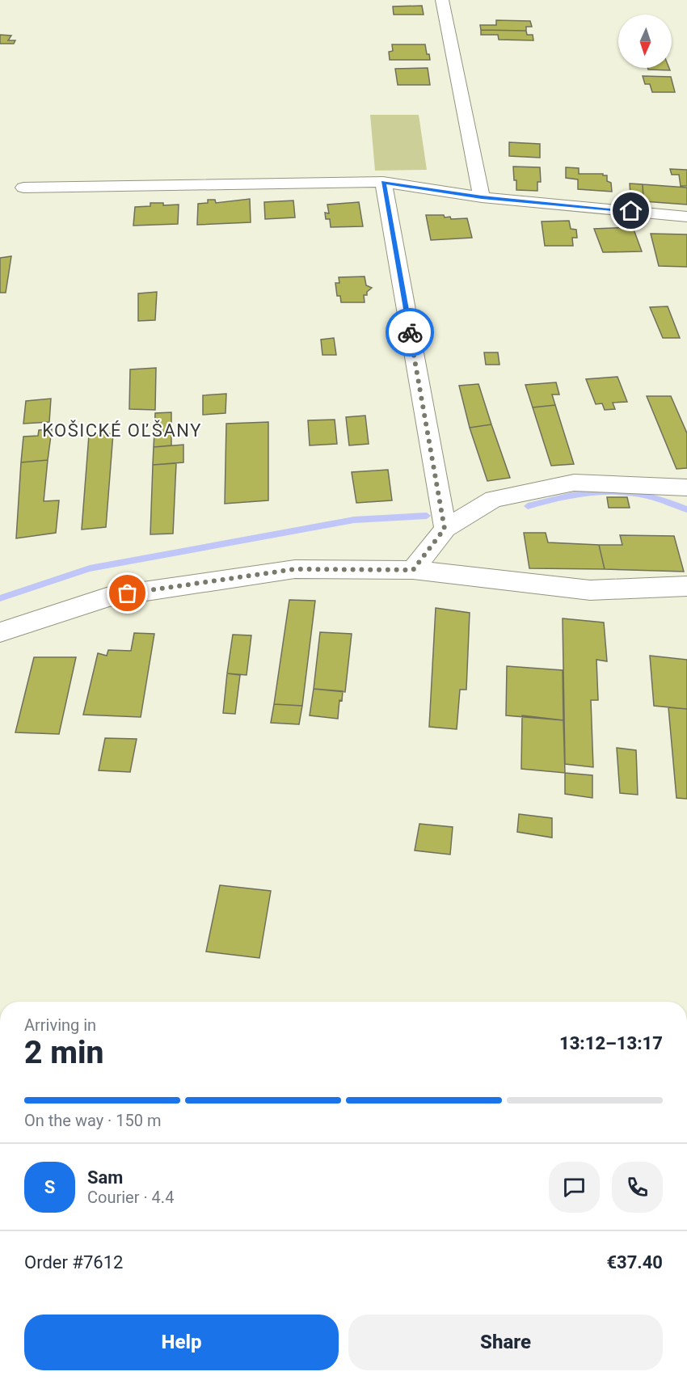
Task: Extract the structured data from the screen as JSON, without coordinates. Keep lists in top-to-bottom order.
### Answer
{
  "districts": ["KOŠICKÉ OĽŠANY"],
  "north": "bottom",
  "page": {
    "heading": ["2 min", "Arriving in", "13:12–13:17"],
    "panel": [
      "Sam",
      "Courier · 4.4",
      "Order #7612",
      "€37.40"
    ],
    "bar": "On the way · 150 m",
    "round": "S",
    "buttons": ["Help", "Share"]
  }
}
